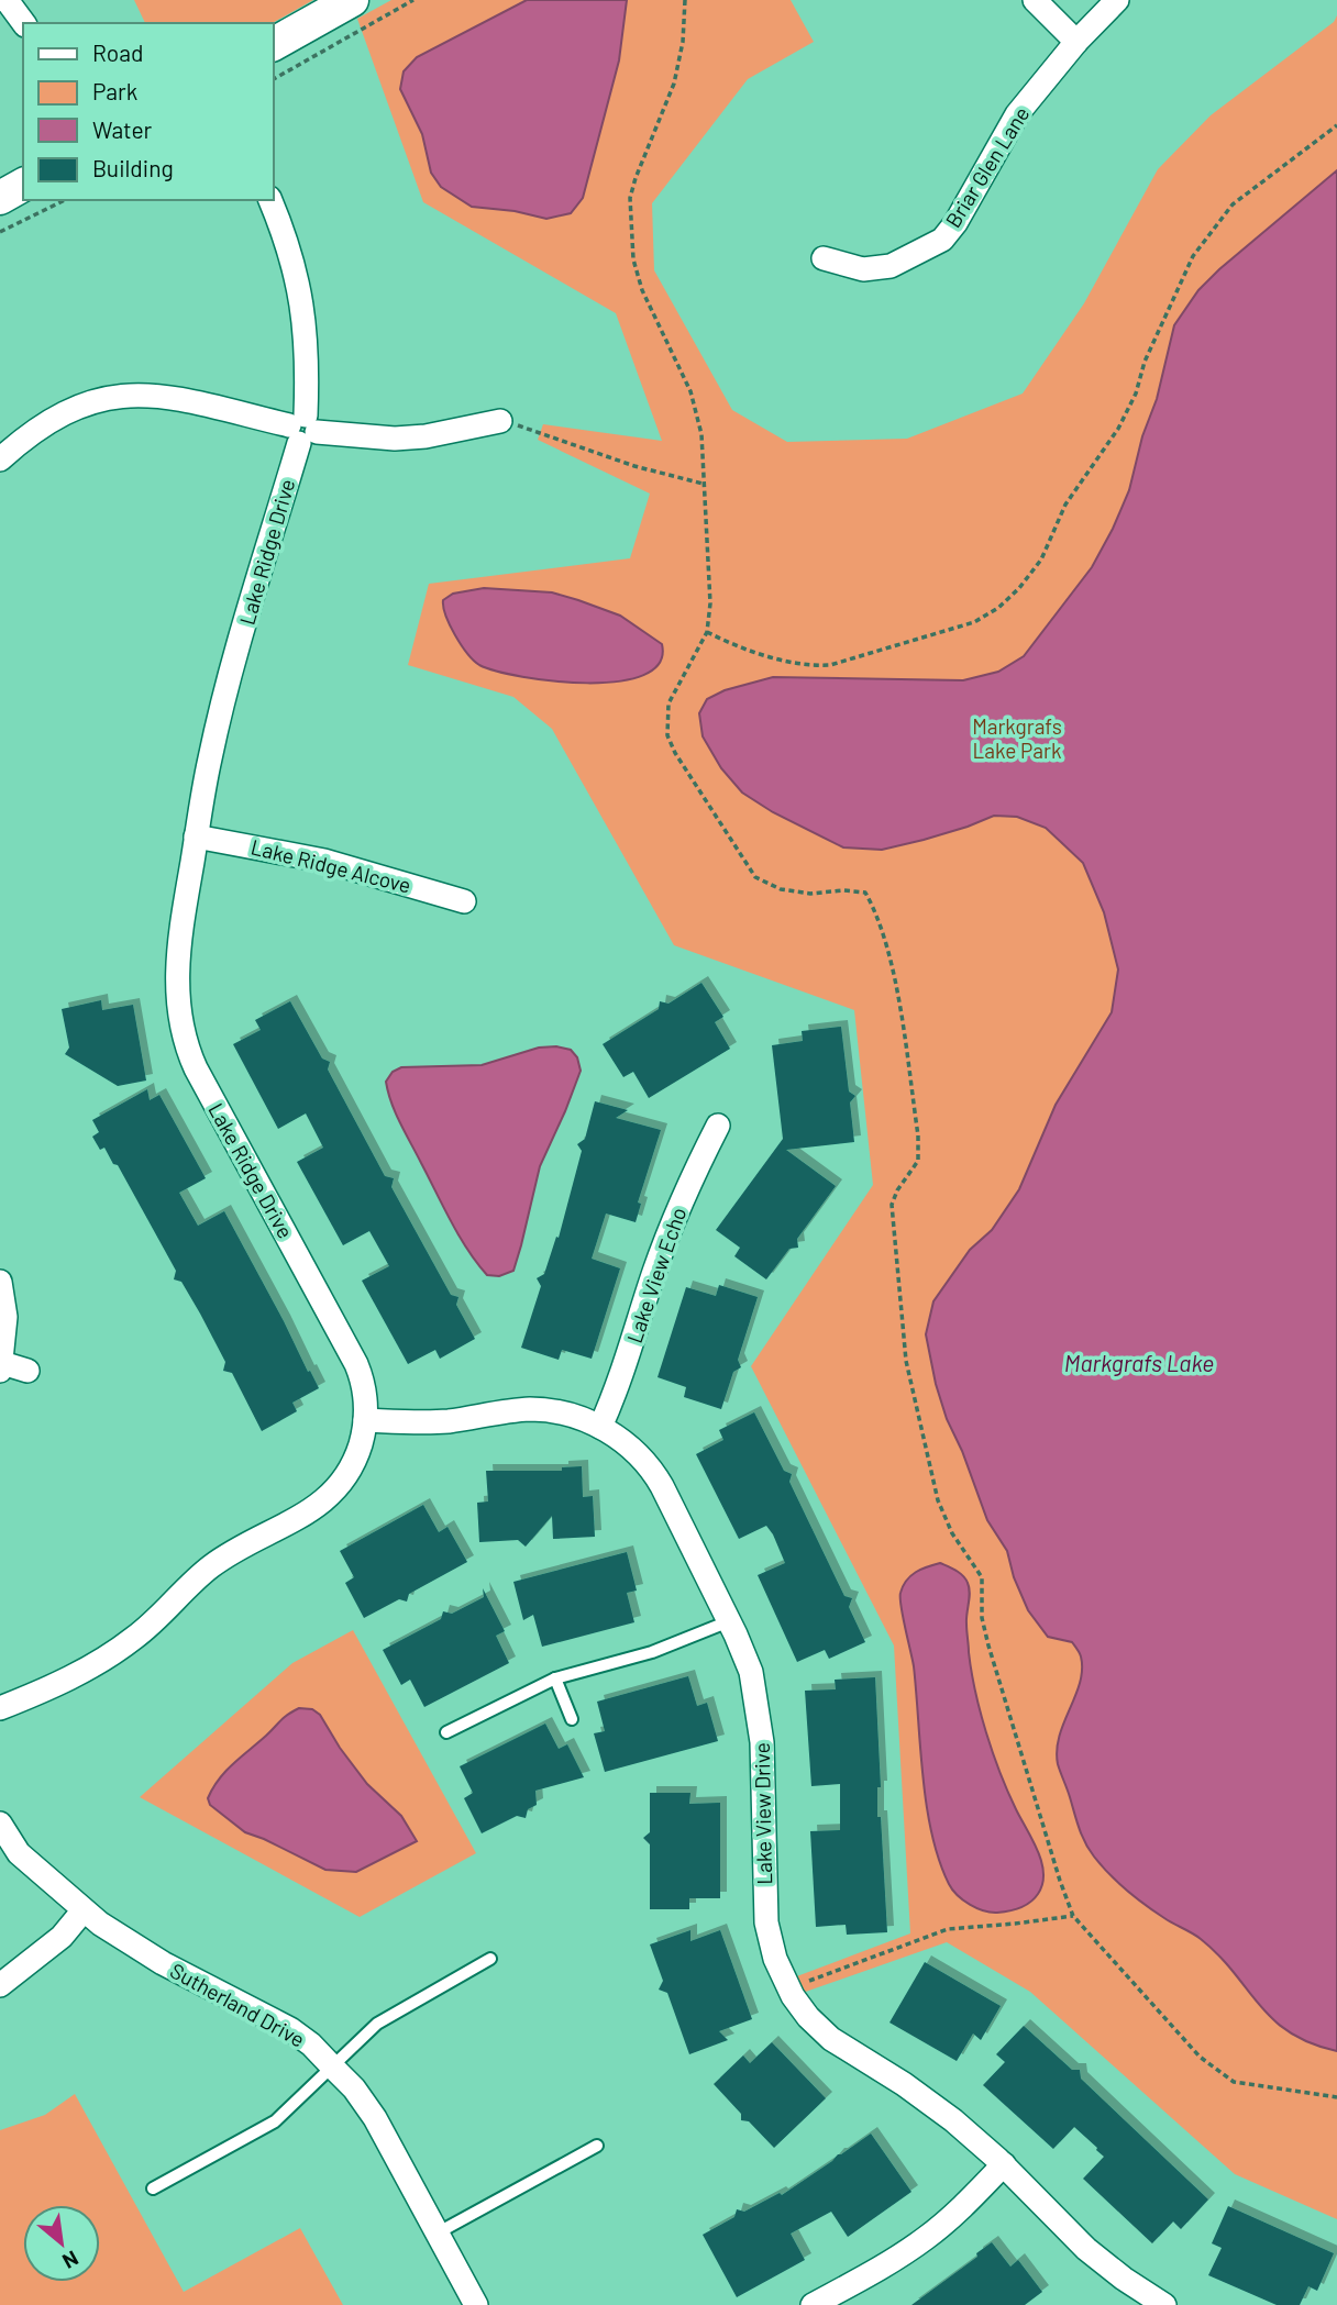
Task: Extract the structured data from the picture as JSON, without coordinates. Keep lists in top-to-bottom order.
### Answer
{
  "streets": {
    "street": [
      "Briar Glen Lane",
      "Lake Ridge Drive",
      "Lake Ridge Alcove",
      "Lake View Echo",
      "Lake View Drive",
      "Sutherland Drive"
    ]
  },
  "crossings": [
    ["Lake Ridge Drive", "Lake Ridge Alcove"],
    ["Lake Ridge Drive", "Lake View Drive"],
    ["Lake View Echo", "Lake View Drive"]
  ],
  "water": ["Markgrafs Lake"],
  "parks": ["Markgrafs Lake Park"],
  "legend": [
    "Road",
    "Park",
    "Water",
    "Building"
  ],
  "north": "bottom right"
}
